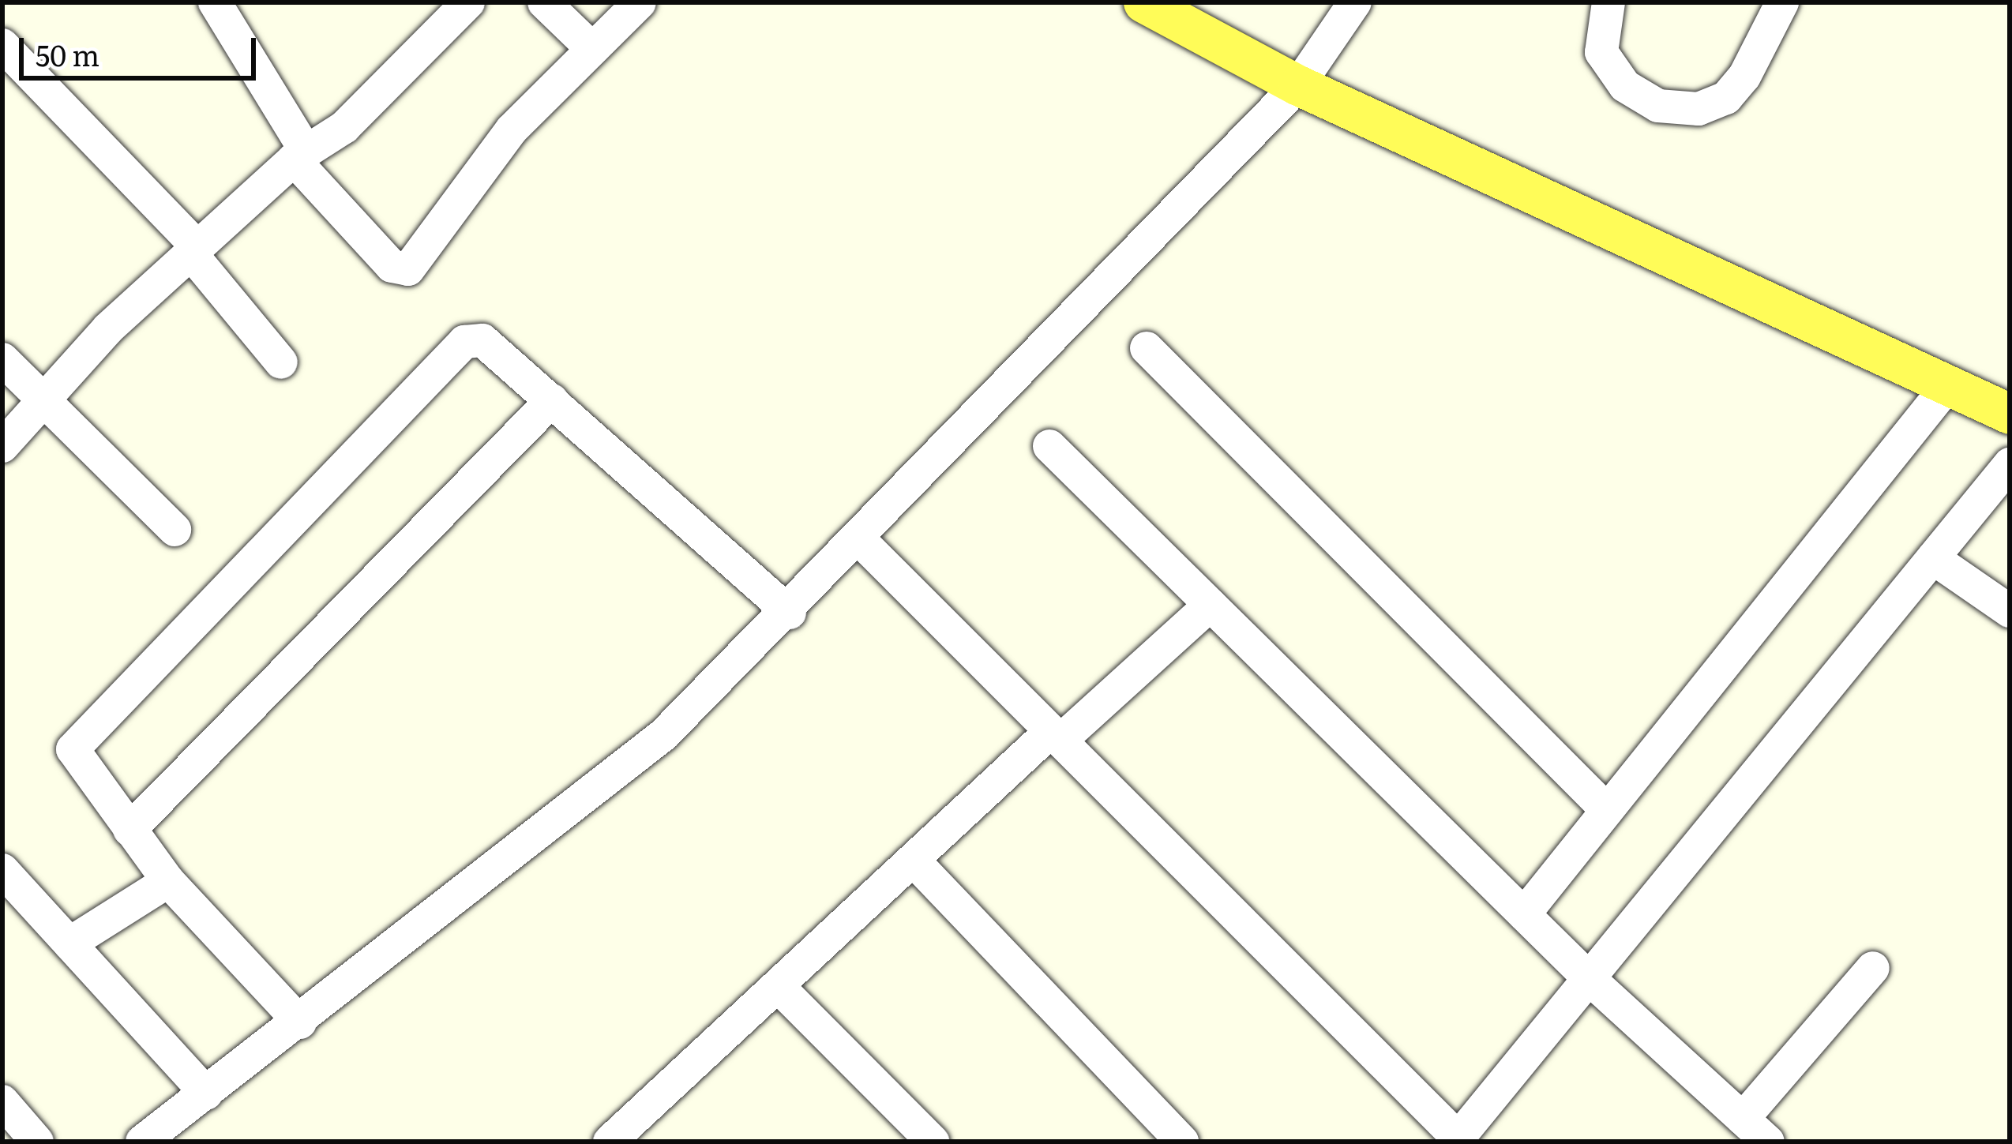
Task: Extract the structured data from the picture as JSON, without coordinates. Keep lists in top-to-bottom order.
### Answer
{
  "scale_bar": "50 m"
}
